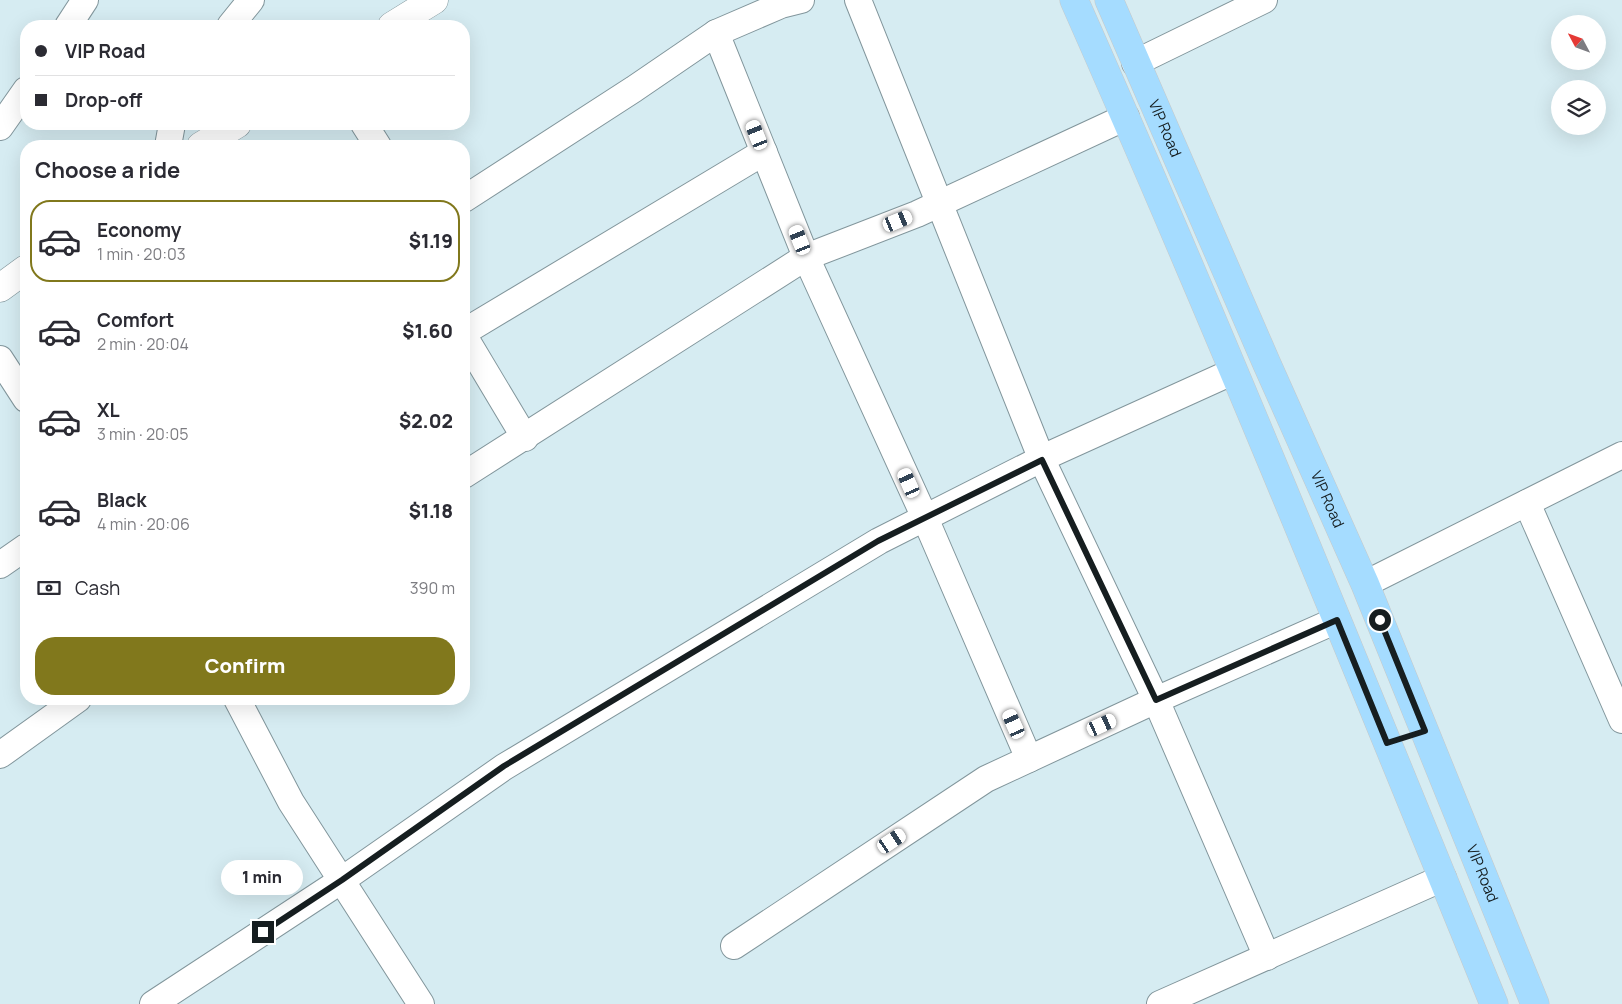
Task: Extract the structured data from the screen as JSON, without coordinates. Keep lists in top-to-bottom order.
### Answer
{
  "streets": {
    "main road": ["VIP Road"]
  },
  "north": "top left",
  "page": {
    "banner": ["VIP Road", "Drop-off"],
    "heading": "Choose a ride",
    "list": [
      {
        "name": "Economy",
        "note": "1 min · 20:03",
        "value": "$1.19"
      },
      {
        "name": "Comfort",
        "note": "2 min · 20:04",
        "value": "$1.60"
      },
      {
        "name": "XL",
        "note": "3 min · 20:05",
        "value": "$2.02"
      },
      {
        "name": "Black",
        "note": "4 min · 20:06",
        "value": "$1.18"
      }
    ],
    "pay": ["Cash", "390 m"],
    "buttons": "Confirm",
    "bubble": "1 min"
  }
}
